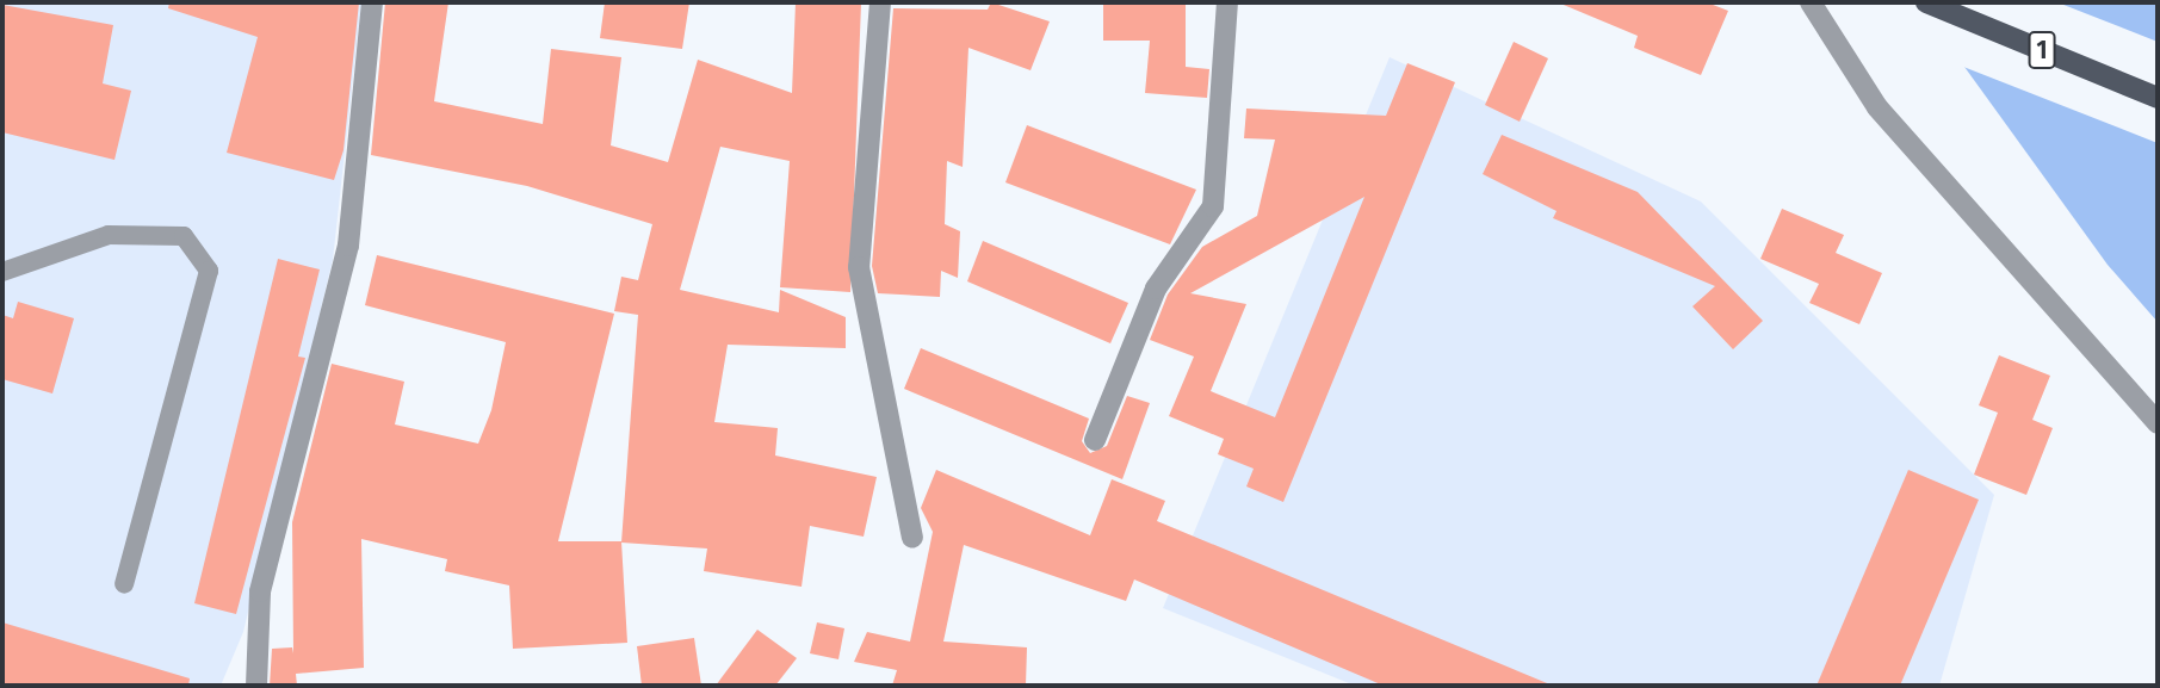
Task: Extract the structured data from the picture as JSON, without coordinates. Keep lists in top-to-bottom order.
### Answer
{
  "streets": {
    "main road": ["1"]
  }
}
